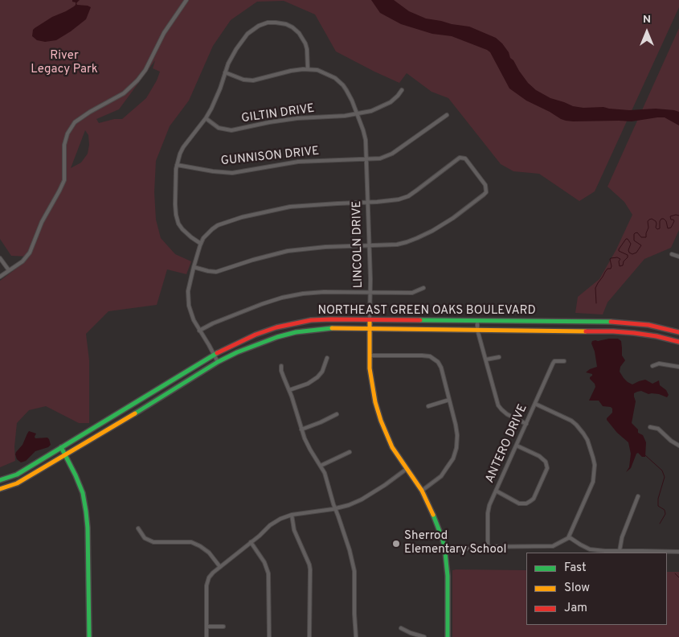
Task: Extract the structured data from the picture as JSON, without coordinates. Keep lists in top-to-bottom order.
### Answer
{
  "streets": {
    "main road": ["LINCOLN DRIVE", "NORTHEAST GREEN OAKS BOULEVARD"],
    "street": ["GILTIN DRIVE", "GUNNISON DRIVE", "ANTERO DRIVE"]
  },
  "crossings": [
    ["GILTIN DRIVE", "LINCOLN DRIVE"],
    ["GUNNISON DRIVE", "LINCOLN DRIVE"],
    ["LINCOLN DRIVE", "NORTHEAST GREEN OAKS BOULEVARD"]
  ],
  "parks": ["River Legacy Park"],
  "places": ["Sherrod Elementary School"],
  "legend": ["Fast", "Slow", "Jam"],
  "north": "top"
}
